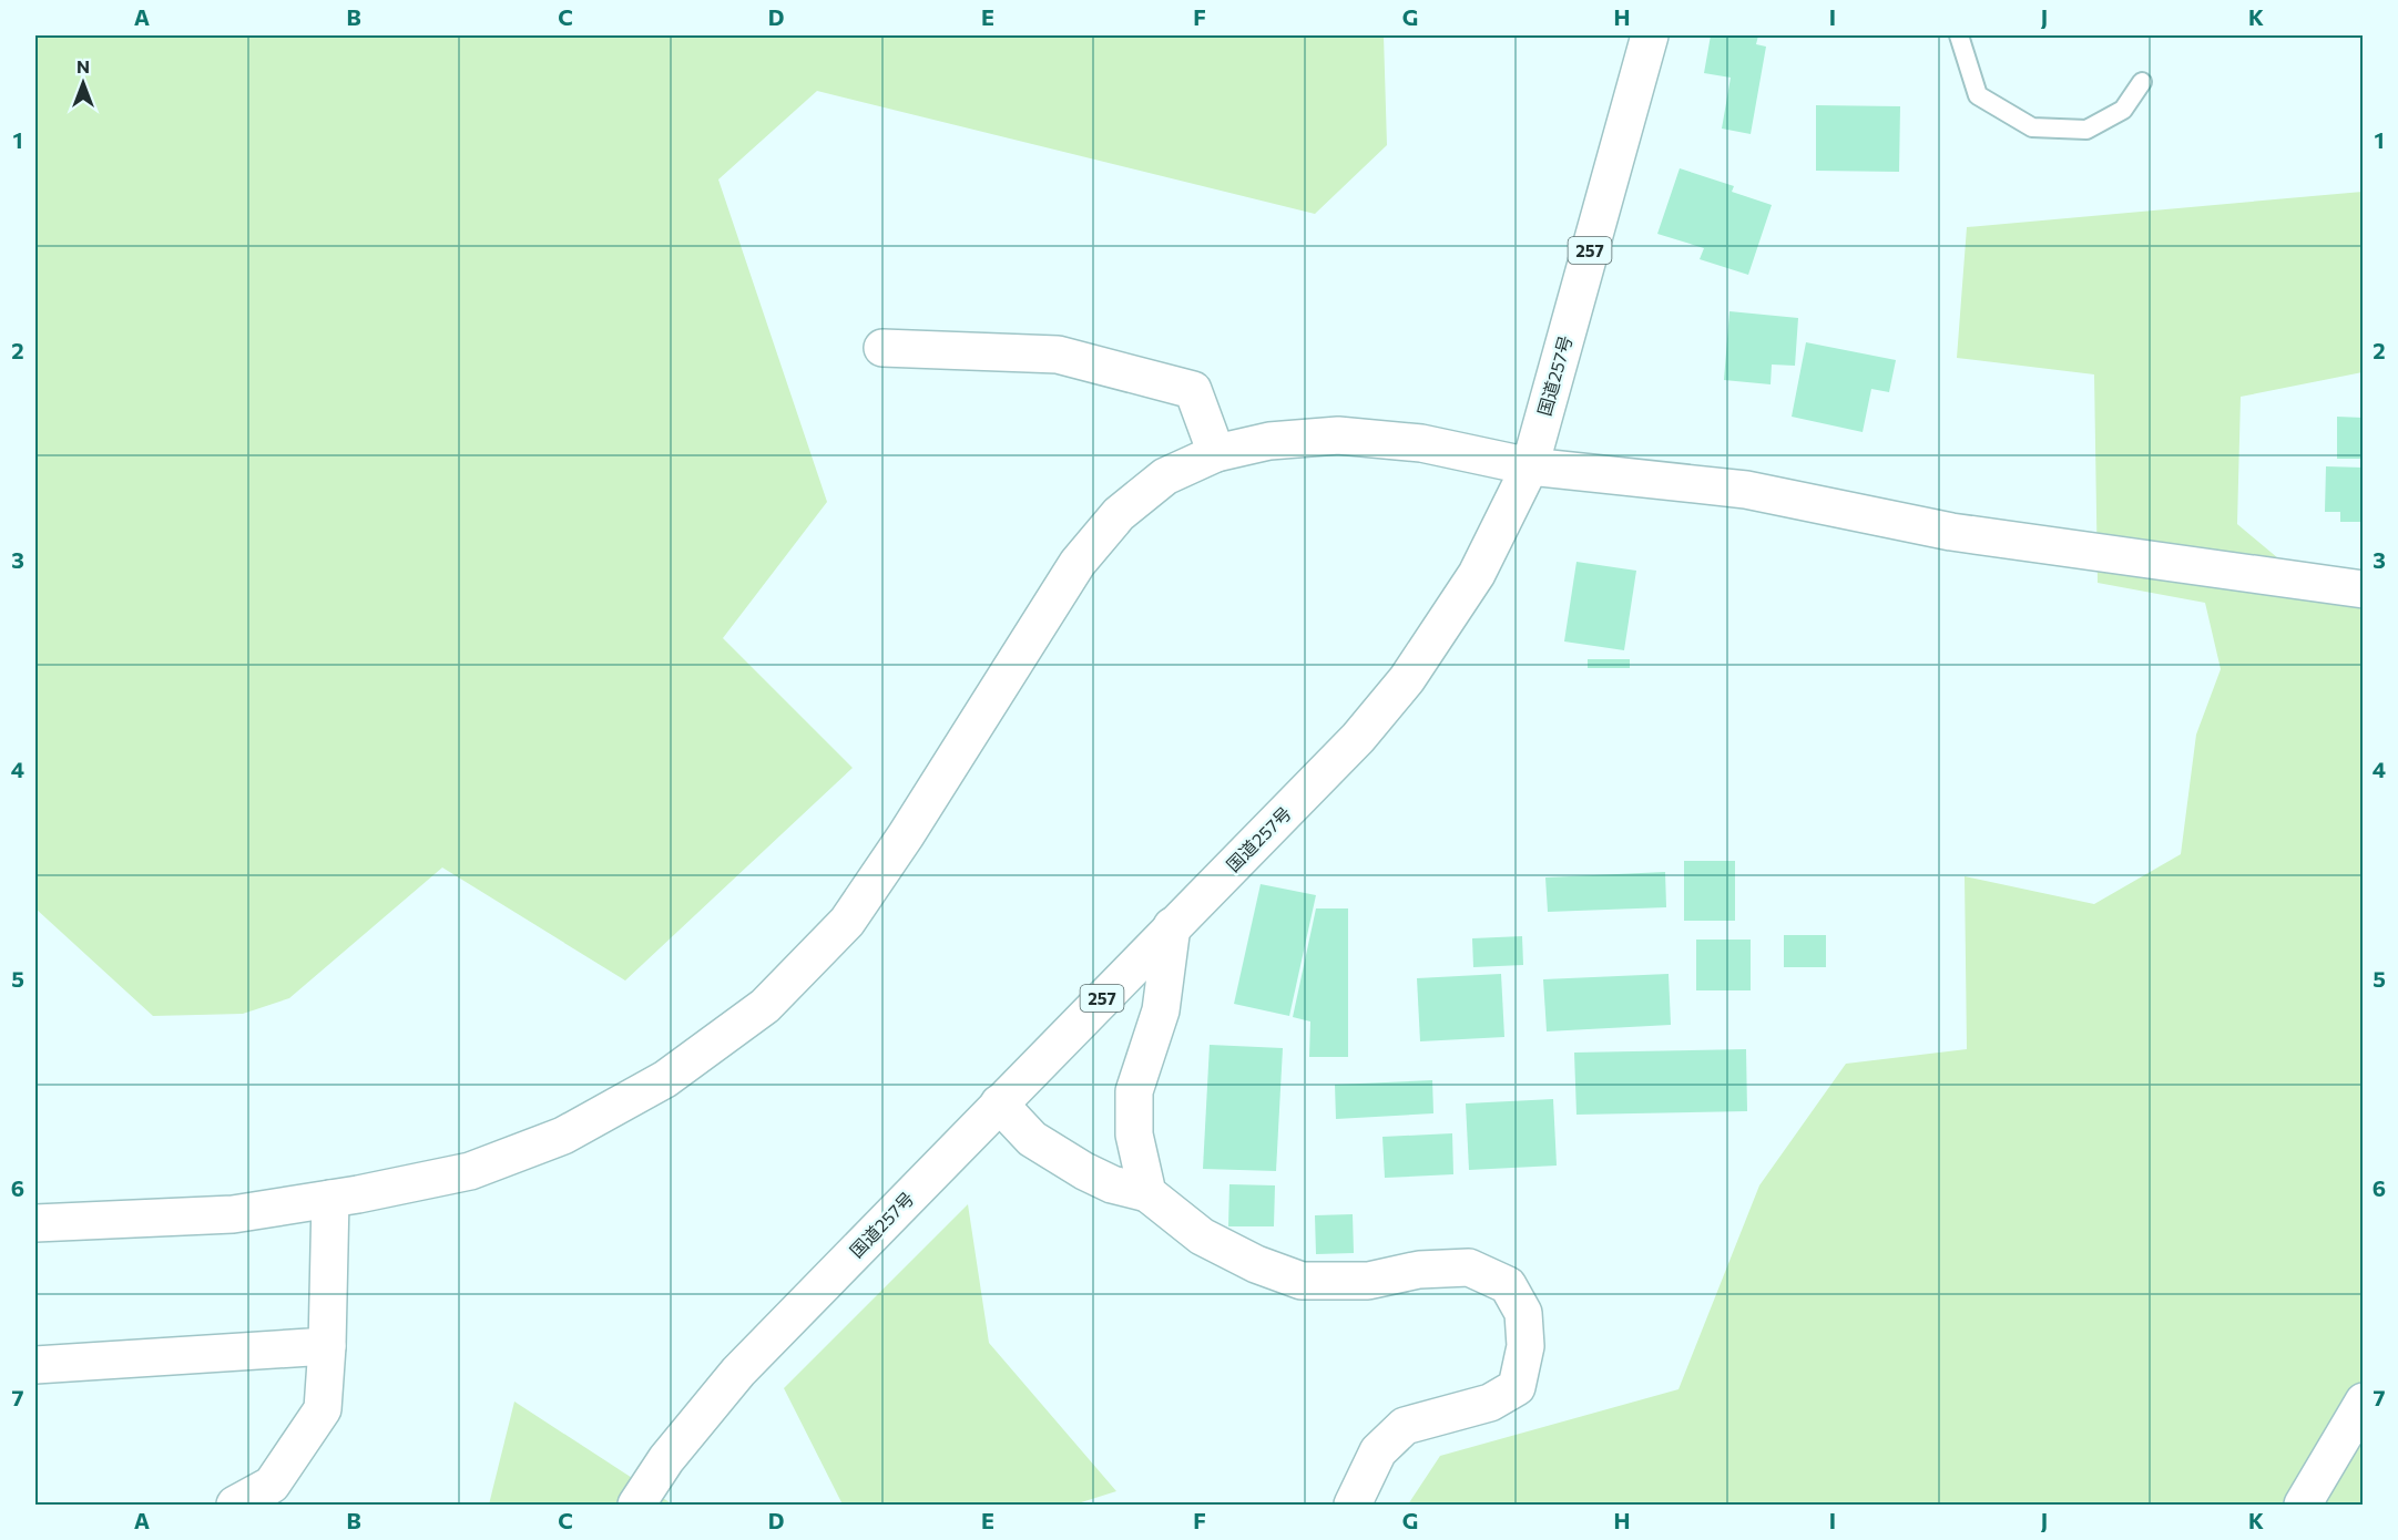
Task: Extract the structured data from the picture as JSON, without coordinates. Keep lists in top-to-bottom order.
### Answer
{
  "streets": {
    "main road": ["257", "国道257号"]
  },
  "north": "top",
  "grid": {
    "columns": [
      "A",
      "B",
      "C",
      "D",
      "E",
      "F",
      "G",
      "H",
      "I",
      "J",
      "K"
    ],
    "rows": [
      "1",
      "2",
      "3",
      "4",
      "5",
      "6",
      "7"
    ]
  }
}
